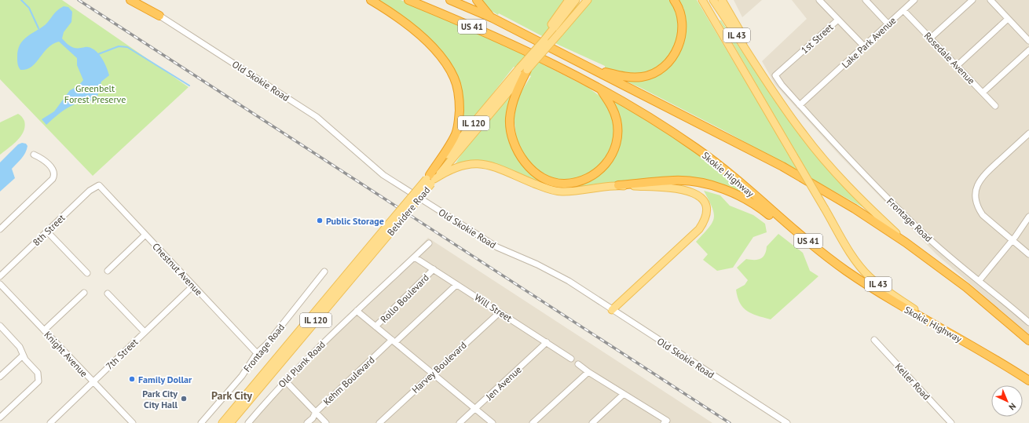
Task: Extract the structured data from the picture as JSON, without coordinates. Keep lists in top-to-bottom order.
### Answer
{
  "streets": {
    "highway": ["US 41", "Skokie Highway"],
    "main road": ["IL 43", "IL 120", "Belvidere Road"],
    "street": [
      "1st Street",
      "Lake Park Avenue",
      "Rosedale Avenue",
      "Old Skokie Road",
      "Frontage Road",
      "8th Street",
      "Chestnut Avenue",
      "Rollo Boulevard",
      "Will Street",
      "Knight Avenue",
      "7th Street",
      "Old Plank Road",
      "Harvey Boulevard",
      "Kehm Boulevard",
      "Keller Road",
      "Jen Avenue"
    ]
  },
  "crossings": [
    ["US 41", "IL 43"],
    ["IL 43", "Skokie Highway"],
    ["1st Street", "Lake Park Avenue"],
    ["1st Street", "Frontage Road"],
    ["Lake Park Avenue", "Rosedale Avenue"],
    ["Lake Park Avenue", "Frontage Road"],
    ["Frontage Road", "Chestnut Avenue"],
    ["8th Street", "Chestnut Avenue"],
    ["Chestnut Avenue", "7th Street"],
    ["Rollo Boulevard", "Will Street"],
    ["Will Street", "Old Plank Road"],
    ["Will Street", "Harvey Boulevard"],
    ["Will Street", "Kehm Boulevard"],
    ["Will Street", "Jen Avenue"],
    ["Knight Avenue", "7th Street"]
  ],
  "districts": ["Park City"],
  "parks": ["Greenbelt Forest Preserve"],
  "places": ["Public Storage", "Family Dollar", "Park City City Hall"],
  "north": "bottom right"
}
